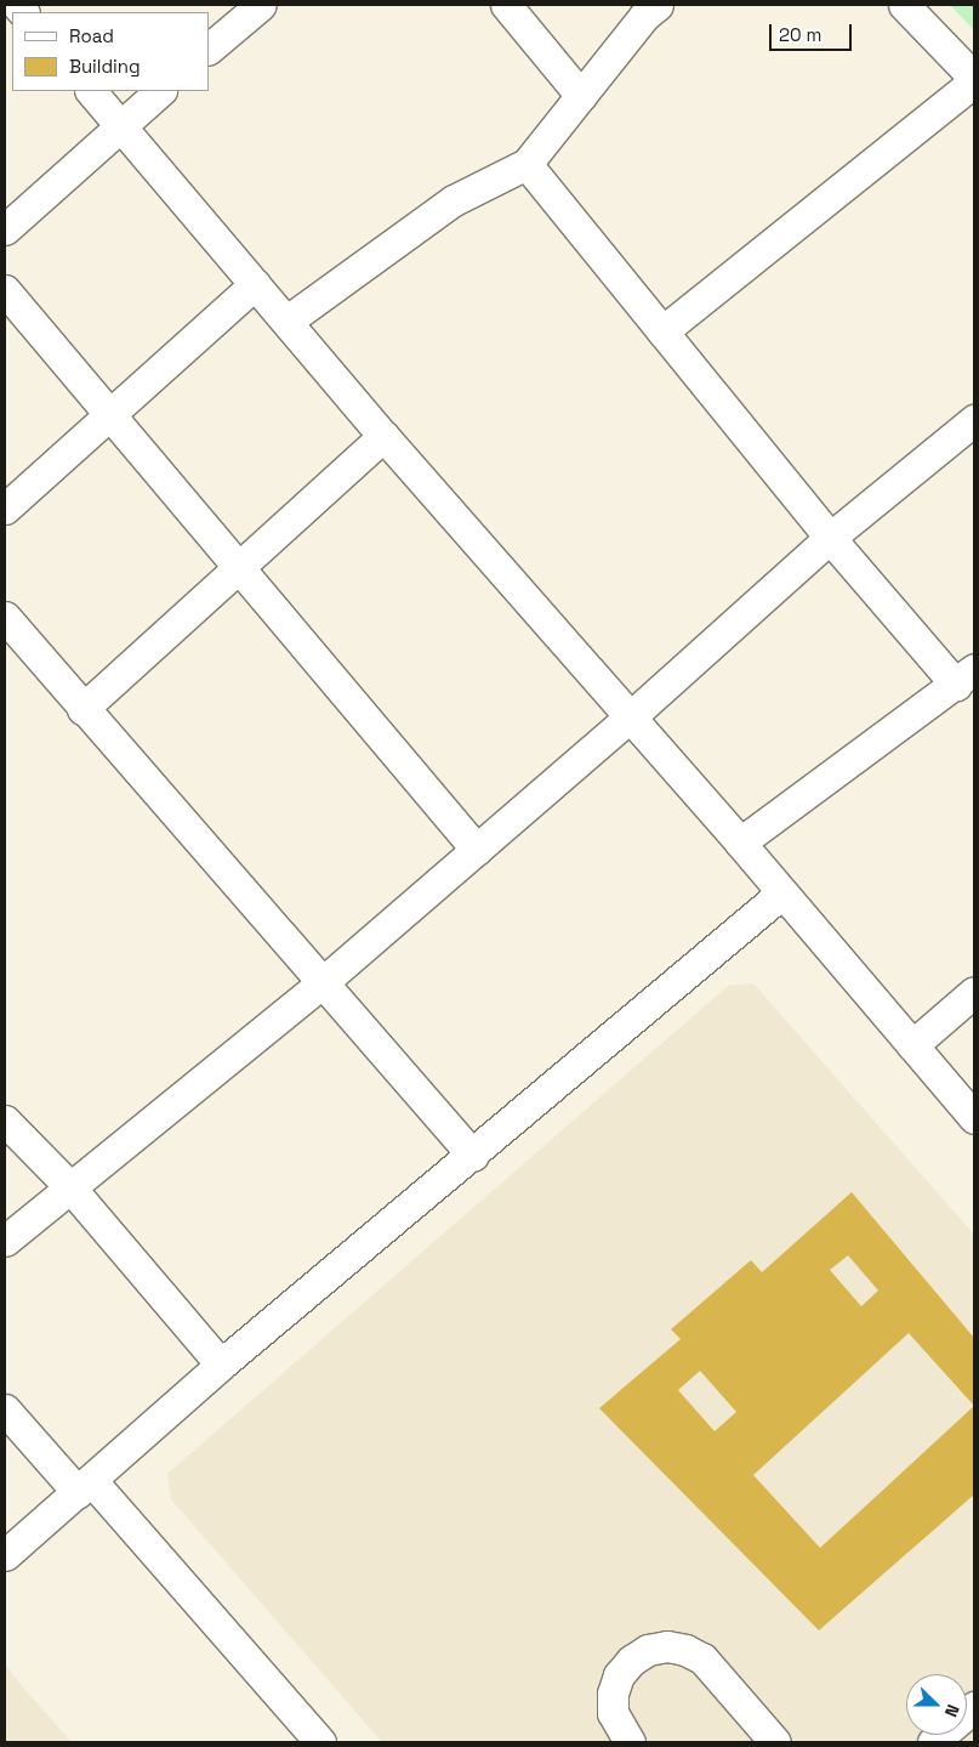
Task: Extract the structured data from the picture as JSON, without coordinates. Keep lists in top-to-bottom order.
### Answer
{
  "legend": ["Road", "Building"],
  "scale_bar": "20 m",
  "north": "right"
}
